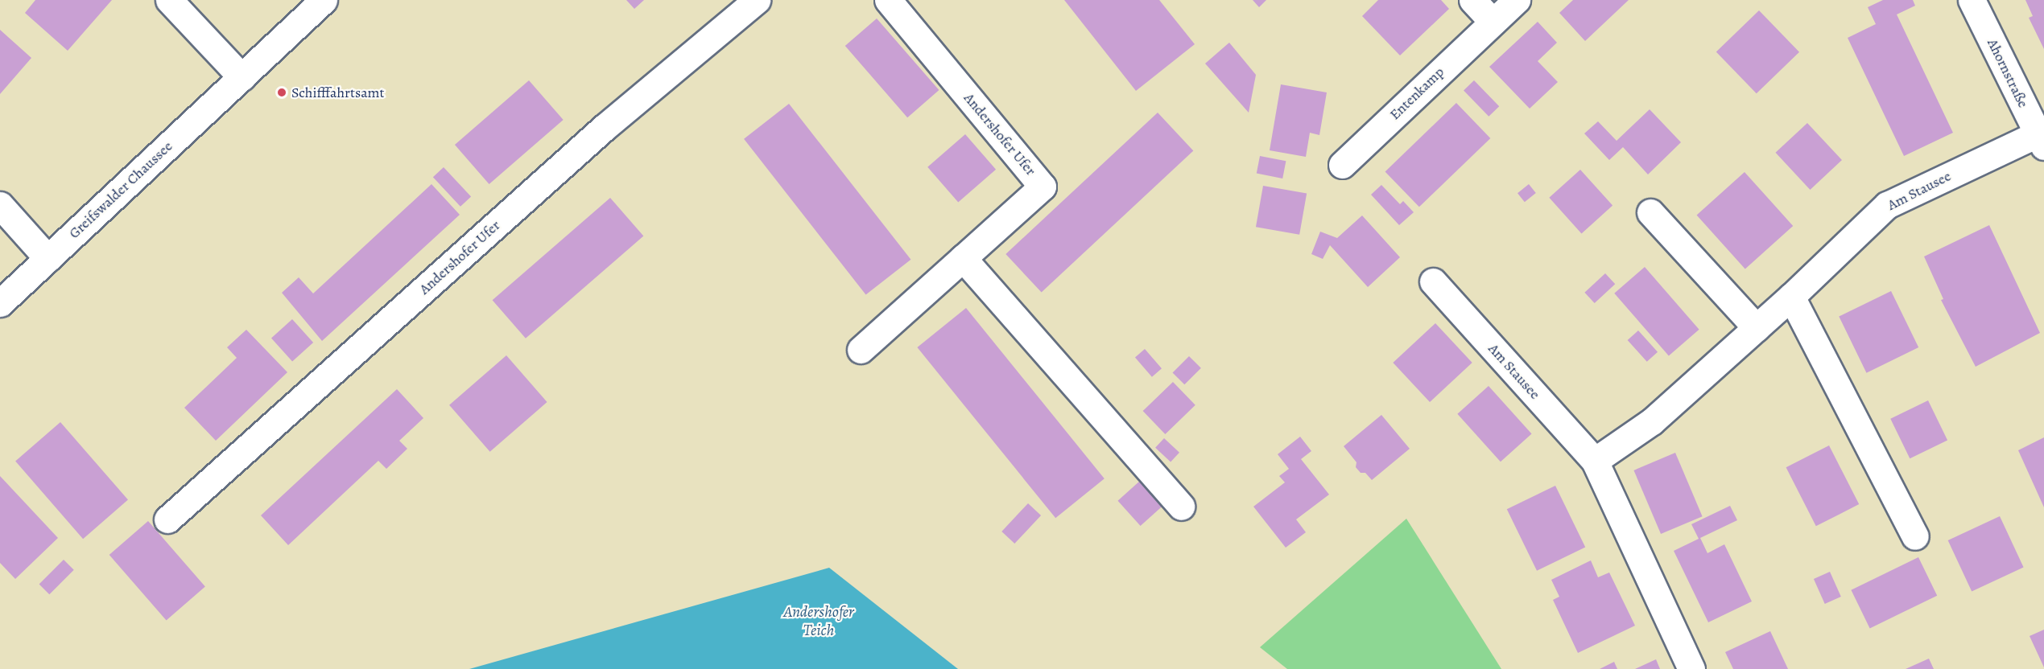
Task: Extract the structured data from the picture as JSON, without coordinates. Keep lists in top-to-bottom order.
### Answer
{
  "streets": {
    "street": [
      "Ahornstraße",
      "Entenkamp",
      "Andershofer Ufer",
      "Greifswalder Chaussee",
      "Am Stausee"
    ]
  },
  "crossings": [
    ["Ahornstraße", "Am Stausee"]
  ],
  "water": ["Andershofer Teich"],
  "places": ["Schifffahrtsamt"]
}
